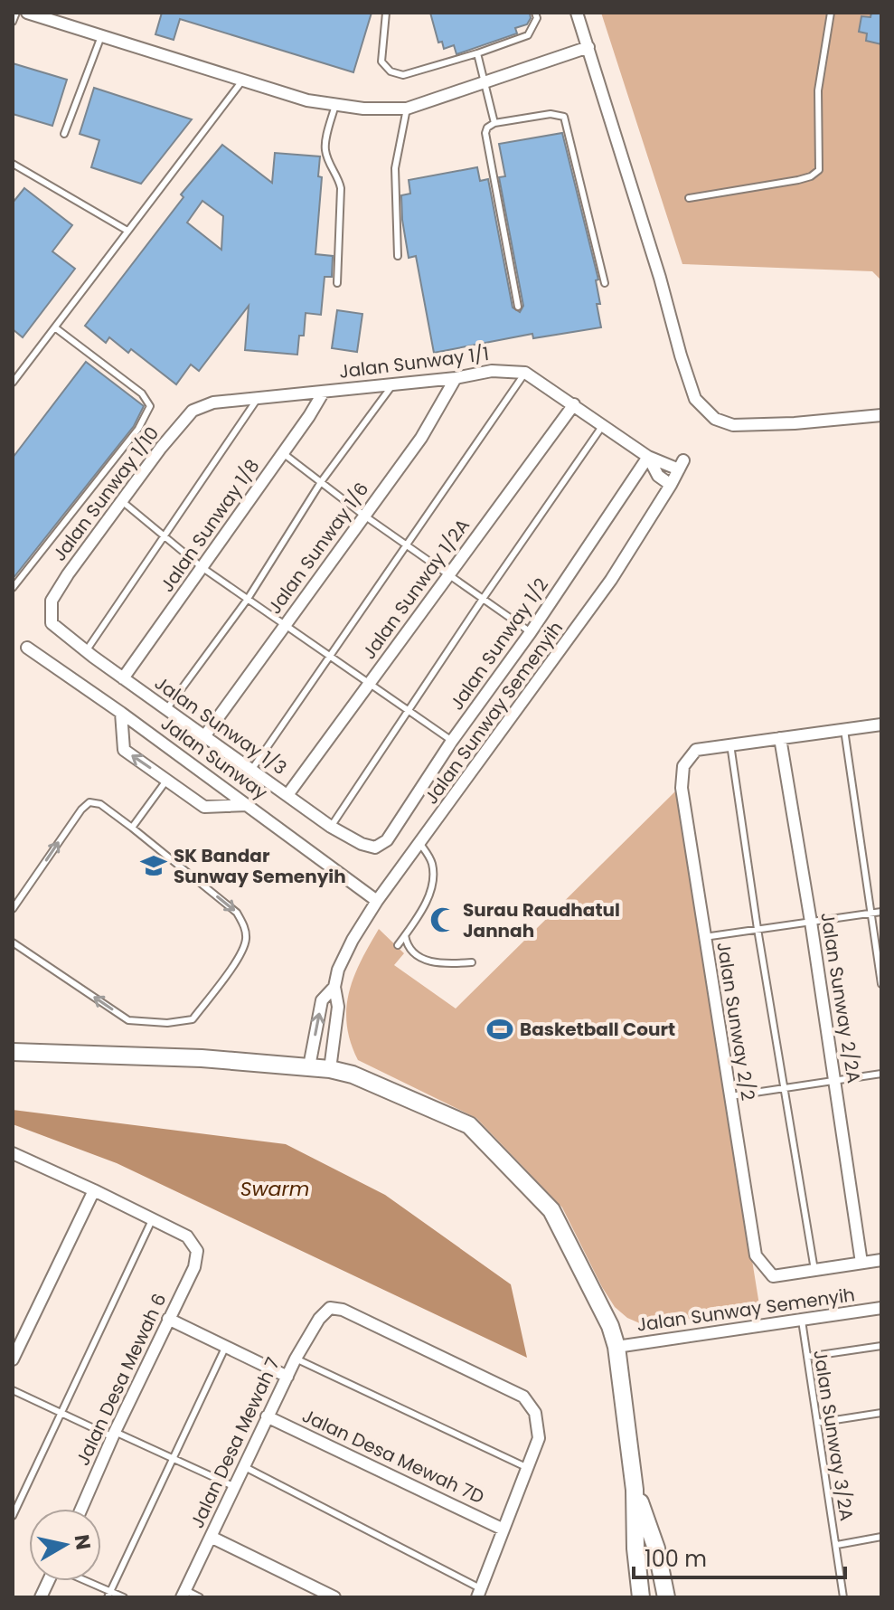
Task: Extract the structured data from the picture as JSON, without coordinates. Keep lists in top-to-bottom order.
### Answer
{
  "streets": {
    "street": [
      "Jalan Sunway 1/1",
      "Jalan Sunway 1/10",
      "Jalan Sunway 1/8",
      "Jalan Sunway 1/6",
      "Jalan Sunway 1/2A",
      "Jalan Sunway 1/2",
      "Jalan Sunway Semenyih",
      "Jalan Sunway 1/3",
      "Jalan Sunway",
      "Jalan Sunway 2/2A",
      "Jalan Sunway 2/2",
      "Jalan Desa Mewah 6",
      "Jalan Desa Mewah 7",
      "Jalan Desa Mewah 7D"
    ],
    "lane": ["Jalan Sunway 3/2A"]
  },
  "crossings": [
    ["Jalan Sunway 1/1", "Jalan Sunway 1/10"],
    ["Jalan Sunway 1/1", "Jalan Sunway 1/8"],
    ["Jalan Sunway 1/1", "Jalan Sunway 1/6"],
    ["Jalan Sunway 1/10", "Jalan Sunway 1/3"],
    ["Jalan Sunway 1/8", "Jalan Sunway 1/3"],
    ["Jalan Sunway 1/6", "Jalan Sunway 1/3"],
    ["Jalan Sunway 1/2A", "Jalan Sunway 1/3"],
    ["Jalan Sunway 1/2", "Jalan Sunway Semenyih"],
    ["Jalan Sunway 1/2", "Jalan Sunway 1/3"],
    ["Jalan Sunway Semenyih", "Jalan Sunway"],
    ["Jalan Sunway Semenyih", "Jalan Sunway 3/2A"],
    ["Jalan Desa Mewah 7", "Jalan Desa Mewah 7D"]
  ],
  "water": ["Swarm"],
  "places": {
    "school or university": ["SK Bandar Sunway Semenyih"],
    "mosque": ["Surau Raudhatul Jannah"],
    "sports": ["Basketball Court"]
  },
  "scale_bar": "100 m",
  "north": "right"
}
